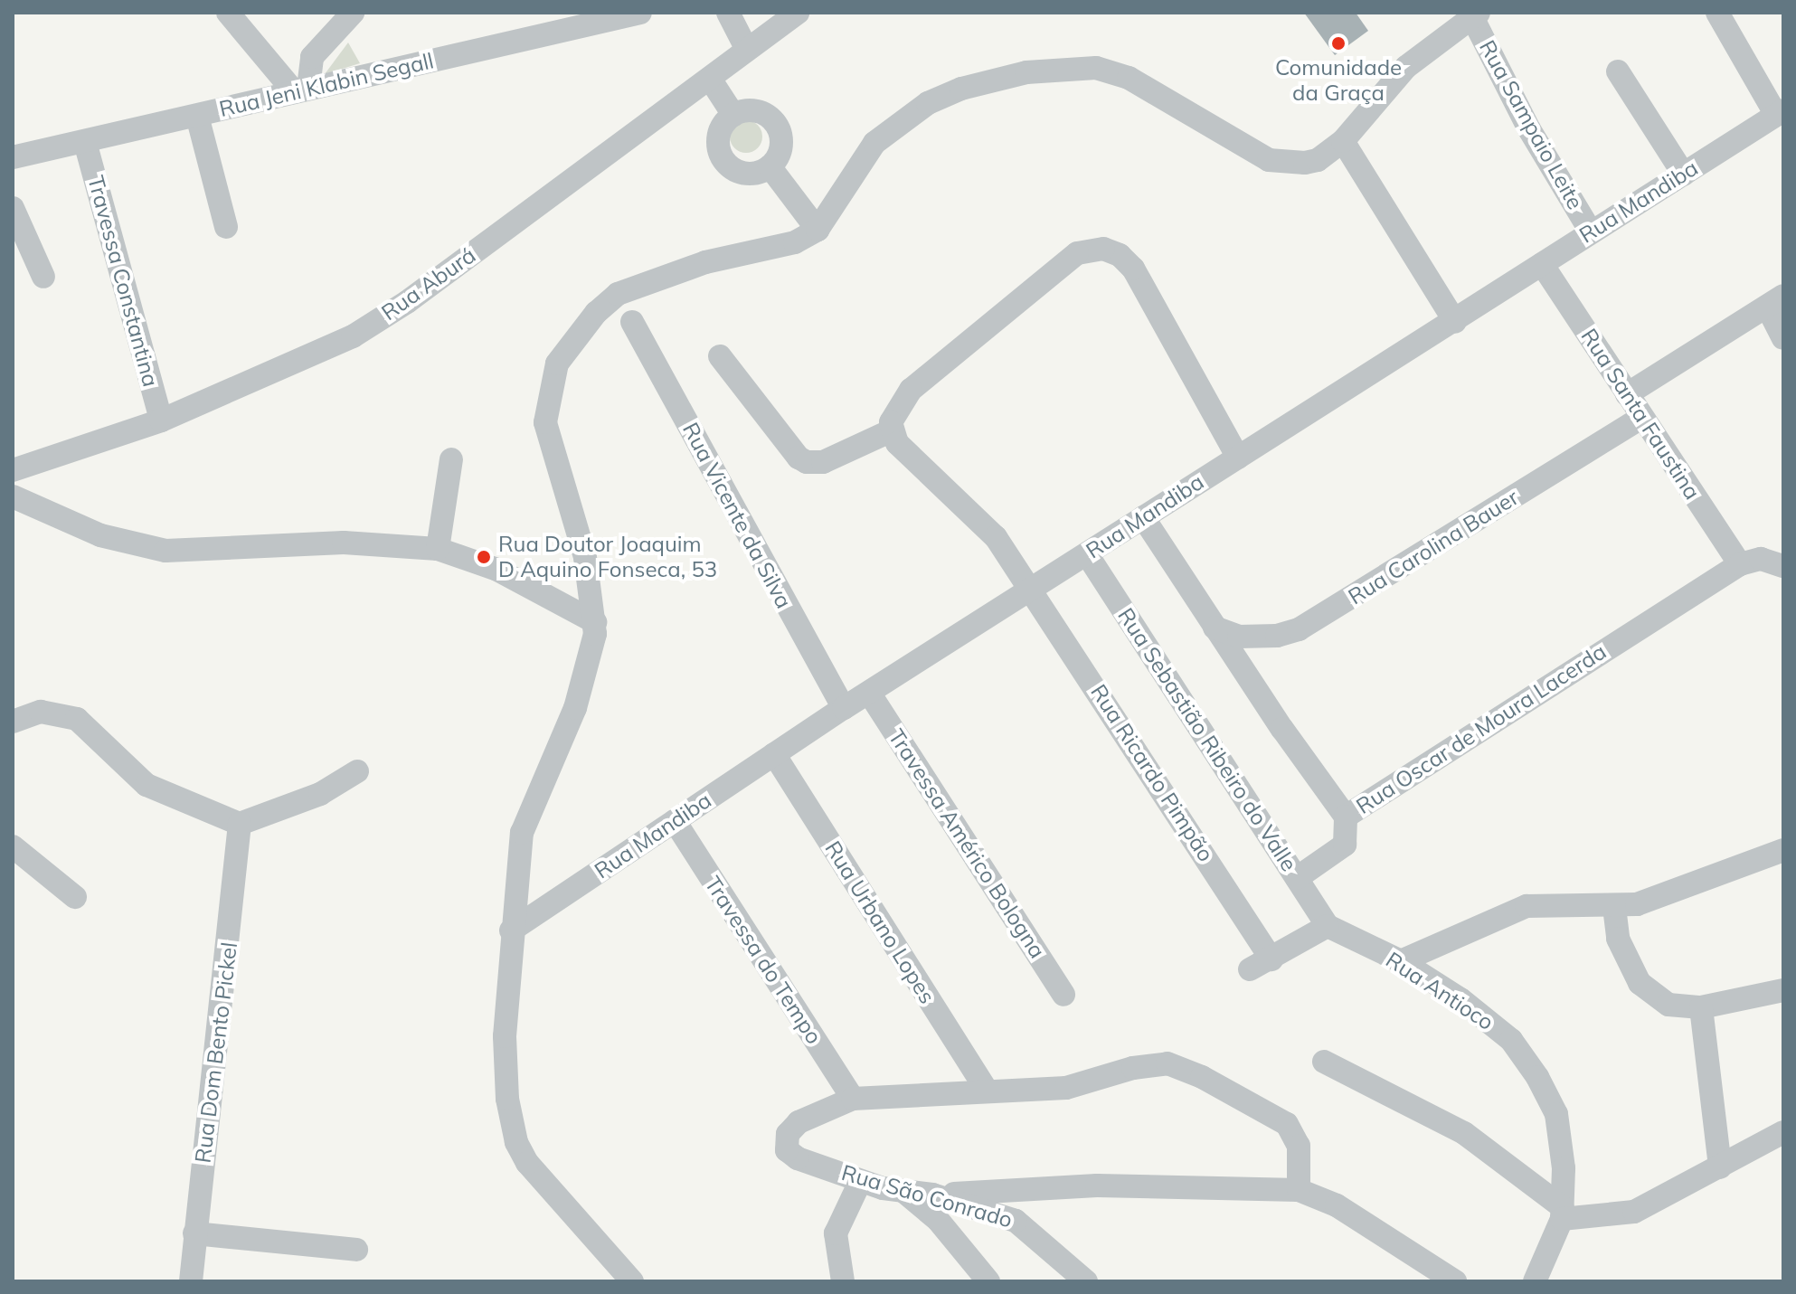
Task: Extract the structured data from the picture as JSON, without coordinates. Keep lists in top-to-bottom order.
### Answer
{
  "streets": {
    "street": [
      "Rua Jeni Klabin Segall",
      "Rua Sampaio Leite",
      "Rua Mandiba",
      "Travessa Constantina",
      "Rua Aburá",
      "Rua Santa Faustina",
      "Rua Vicente da Silva",
      "Rua Carolina Bauer",
      "Rua Oscar de Moura Lacerda",
      "Rua Sebastião Ribeiro do Valle",
      "Rua Ricardo Pimpão",
      "Travessa Américo Bologna",
      "Rua Urbano Lopes",
      "Travessa do Tempo",
      "Rua Antioco",
      "Rua Dom Bento Pickel",
      "Rua São Conrado"
    ]
  },
  "crossings": [
    ["Rua Jeni Klabin Segall", "Travessa Constantina"],
    ["Rua Sampaio Leite", "Rua Mandiba"],
    ["Rua Mandiba", "Rua Santa Faustina"],
    ["Rua Mandiba", "Rua Vicente da Silva"],
    ["Rua Mandiba", "Rua Oscar de Moura Lacerda"],
    ["Rua Mandiba", "Rua Sebastião Ribeiro do Valle"],
    ["Rua Mandiba", "Rua Ricardo Pimpão"],
    ["Rua Mandiba", "Travessa Américo Bologna"],
    ["Rua Mandiba", "Rua Urbano Lopes"],
    ["Rua Mandiba", "Travessa do Tempo"],
    ["Travessa Constantina", "Rua Aburá"],
    ["Rua Santa Faustina", "Rua Carolina Bauer"],
    ["Rua Santa Faustina", "Rua Oscar de Moura Lacerda"],
    ["Rua Carolina Bauer", "Rua Oscar de Moura Lacerda"],
    ["Rua Sebastião Ribeiro do Valle", "Rua Antioco"],
    ["Travessa do Tempo", "Rua São Conrado"]
  ],
  "places": ["Comunidade da Graça", "Rua Doutor Joaquim D Aquino Fonseca, 53"]
}
